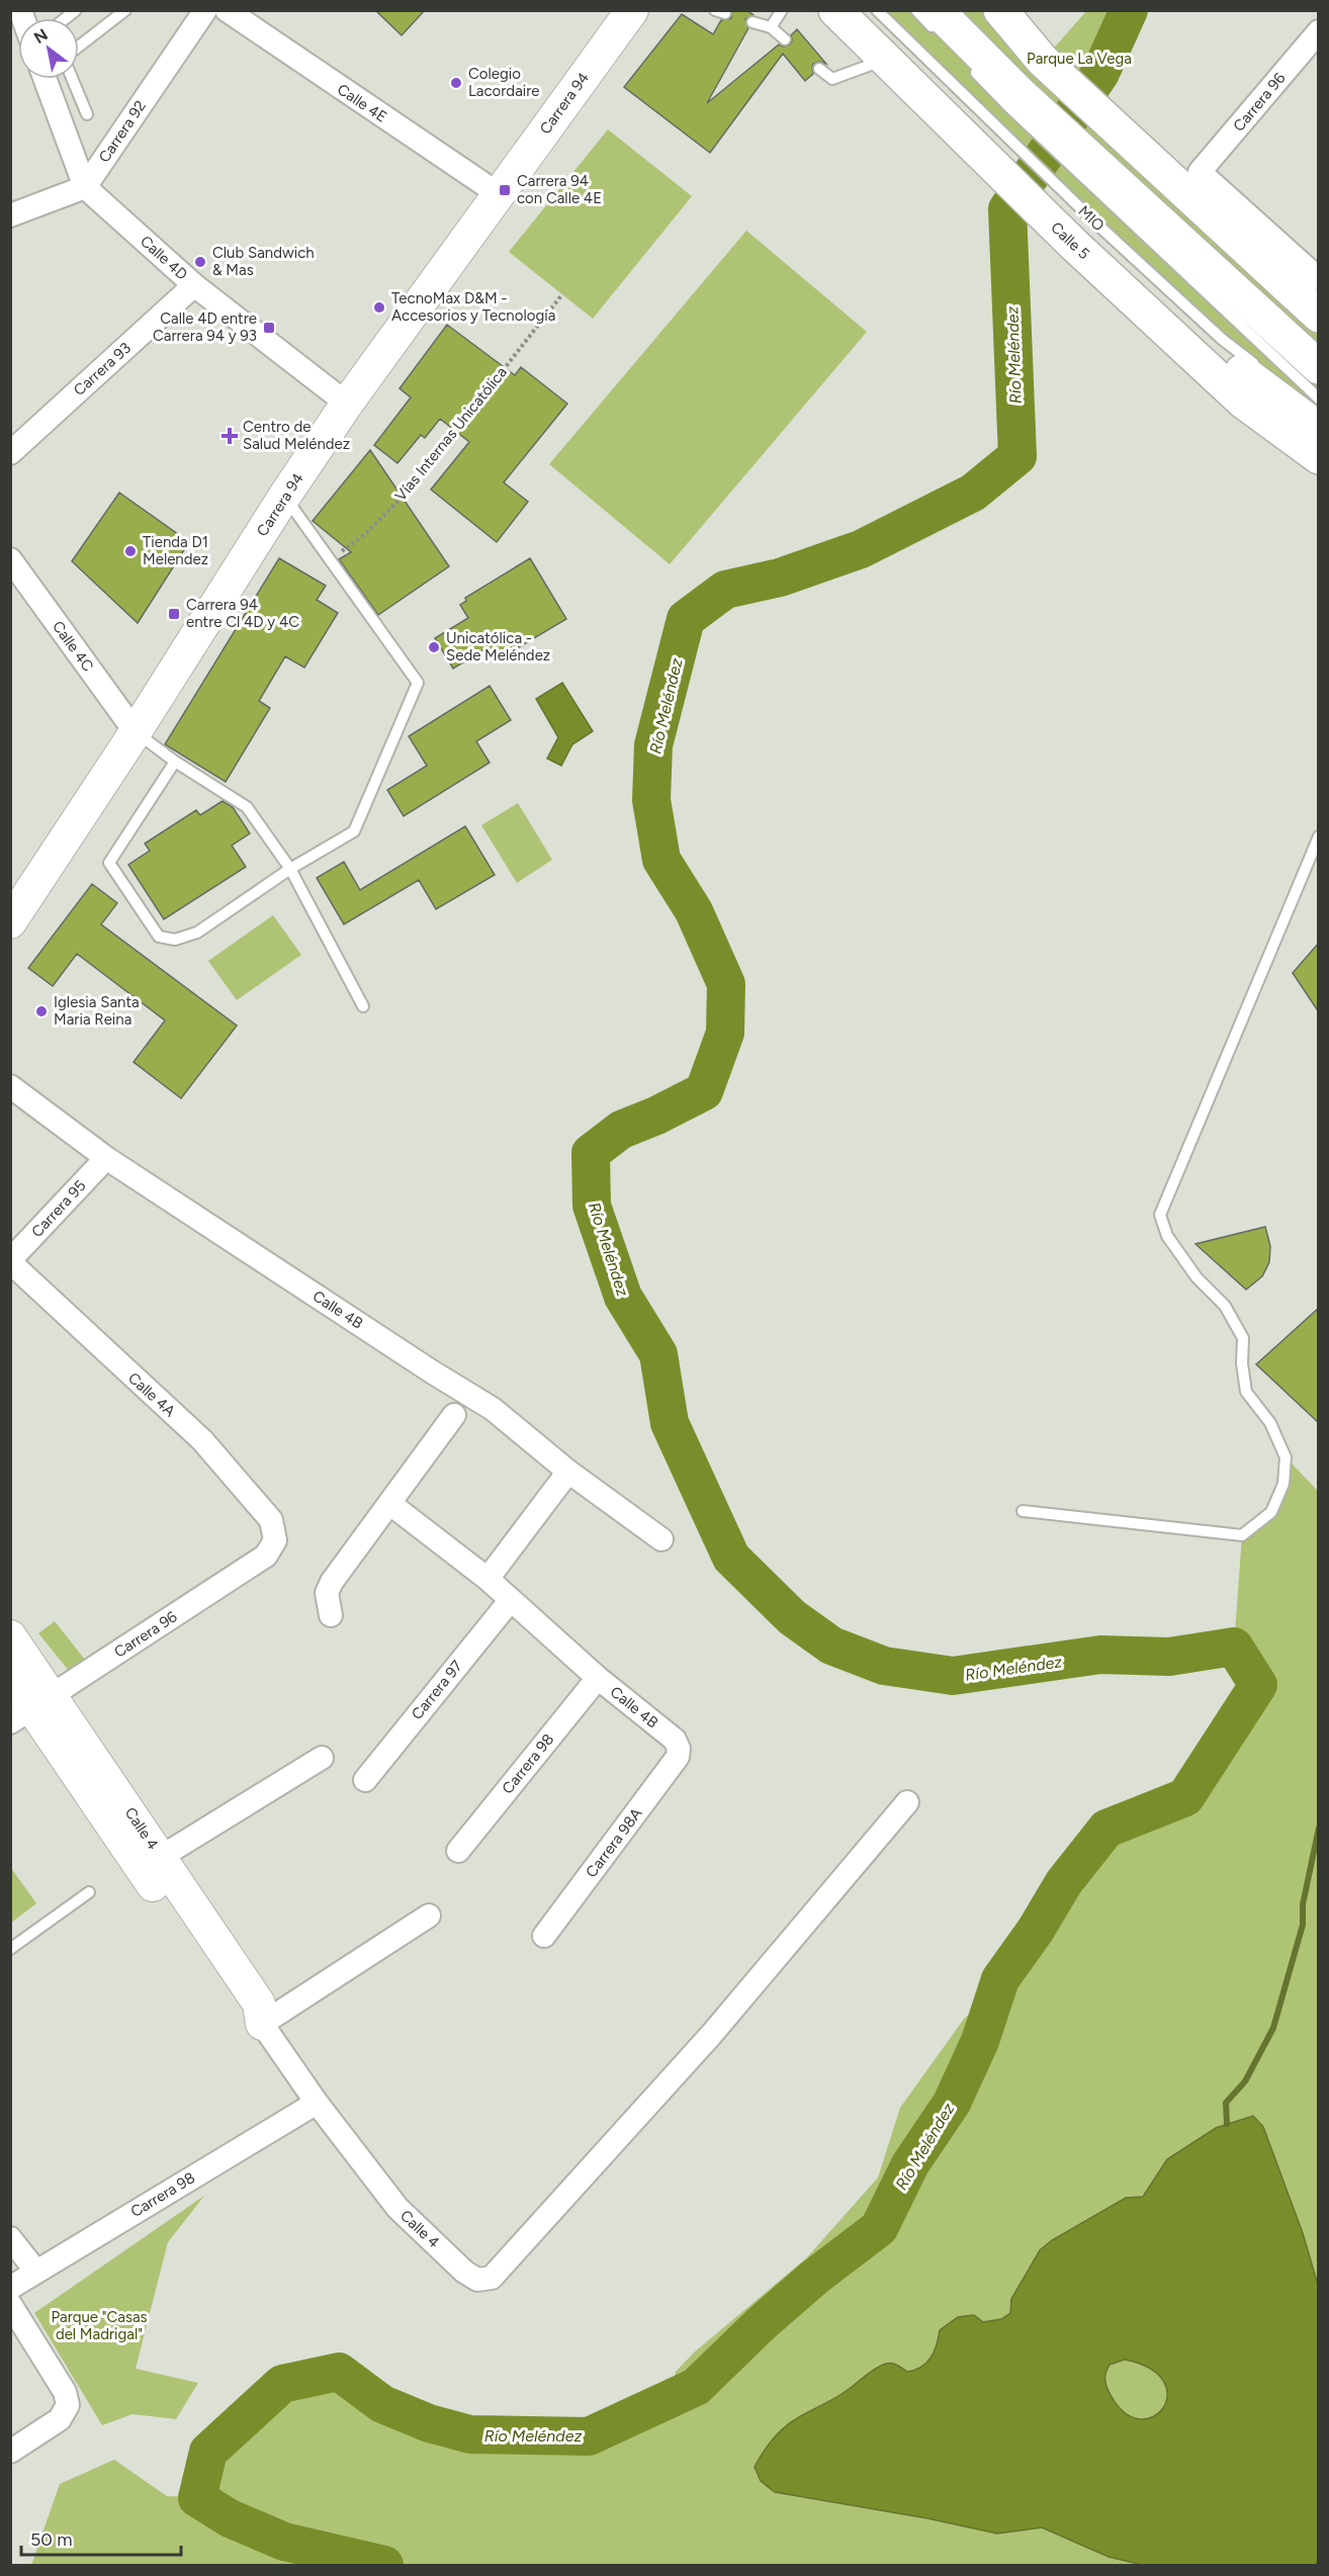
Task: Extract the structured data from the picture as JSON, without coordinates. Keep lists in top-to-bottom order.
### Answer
{
  "streets": {
    "main road": ["Calle 5"],
    "street": [
      "Carrera 96",
      "Calle 4E",
      "Carrera 94",
      "Carrera 92",
      "Calle 4D",
      "Carrera 93",
      "Calle 4C",
      "Carrera 95",
      "Calle 4B",
      "Calle 4A",
      "Carrera 97",
      "Carrera 98",
      "Calle 4",
      "Carrera 98A"
    ],
    "lane": ["MIO"],
    "path": ["Vías Internas Unicatólica"]
  },
  "crossings": [
    ["Carrera 96", "Calle 4A"],
    ["Carrera 96", "Calle 4"],
    ["Calle 4E", "Carrera 94"],
    ["Carrera 94", "Calle 4D"],
    ["Carrera 94", "Calle 4C"],
    ["Carrera 92", "Calle 4D"],
    ["MIO", "Calle 5"],
    ["Calle 4D", "Carrera 93"],
    ["Carrera 95", "Calle 4B"],
    ["Carrera 95", "Calle 4A"],
    ["Calle 4B", "Carrera 97"],
    ["Calle 4B", "Carrera 98"],
    ["Calle 4B", "Carrera 98A"],
    ["Carrera 98", "Calle 4"]
  ],
  "water": ["Río Meléndez"],
  "parks": ["Parque La Vega", "Parque \"Casas del Madrigal\""],
  "places": {
    "other": [
      "Colegio Lacordaire",
      "Club Sandwich & Mas",
      "TecnoMax D&M - Accesorios y Tecnología",
      "Tienda D1 Melendez",
      "Unicatólica - Sede Meléndez",
      "Iglesia Santa Maria Reina"
    ],
    "transit": ["Carrera 94 con Calle 4E", "Calle 4D entre Carrera 94 y 93", "Carrera 94 entre Cl 4D y 4C"],
    "health": ["Centro de Salud Meléndez"]
  },
  "scale_bar": "50 m",
  "north": "top left"
}
